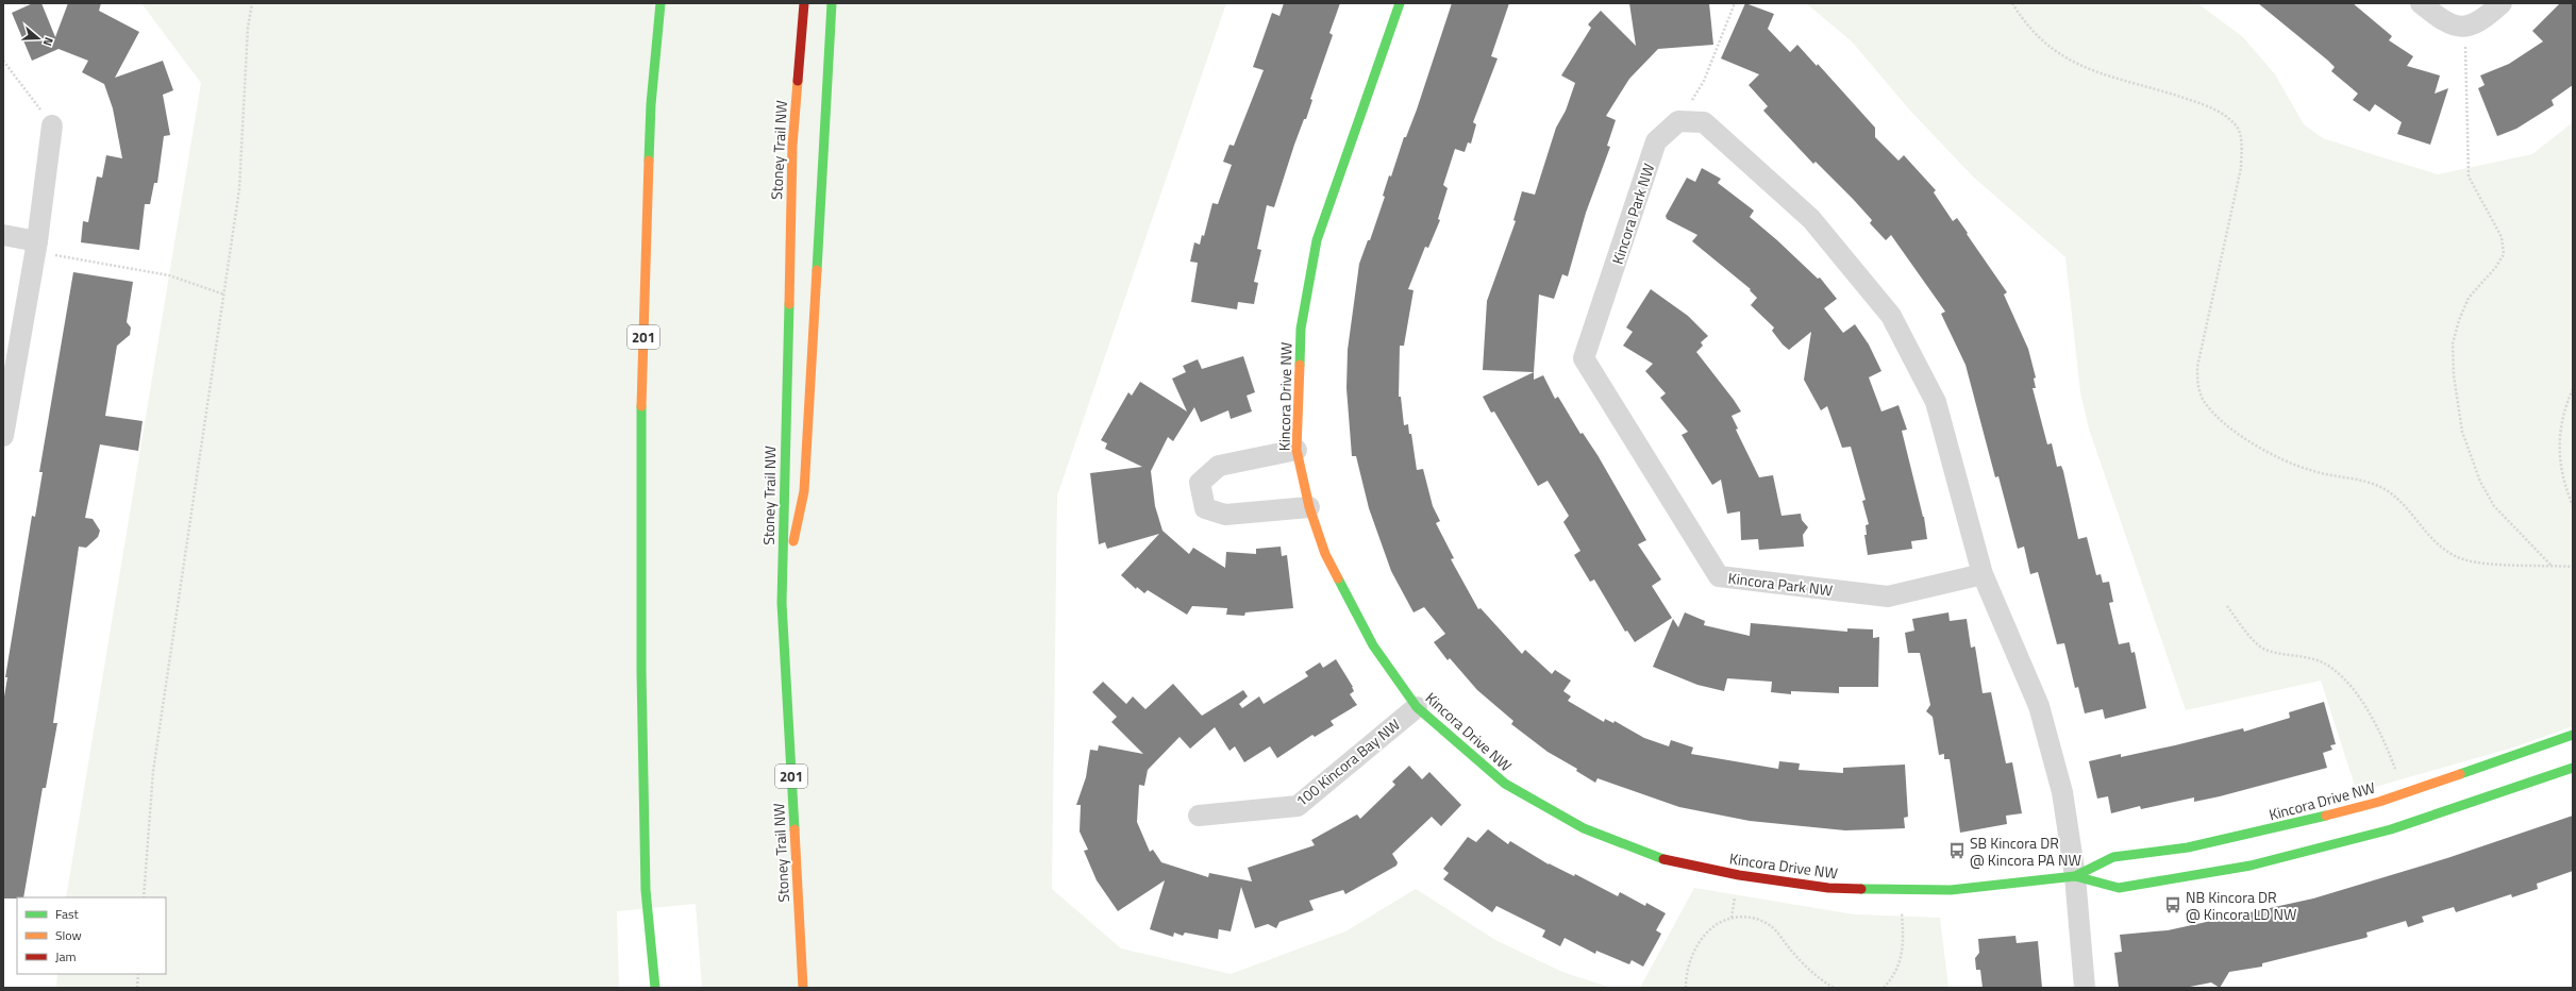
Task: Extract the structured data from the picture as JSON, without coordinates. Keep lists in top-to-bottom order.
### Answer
{
  "streets": {
    "main road": ["Stoney Trail NW", "201", "Kincora Drive NW"],
    "street": ["Kincora Park NW", "100 Kincora Bay NW"]
  },
  "crossings": [
    ["Kincora Drive NW", "100 Kincora Bay NW"]
  ],
  "places": {
    "bus stop": ["SB Kincora DR @ Kincora PA NW", "NB Kincora DR @ Kincora LD NW"]
  },
  "legend": ["Fast", "Slow", "Jam"],
  "north": "right"
}
